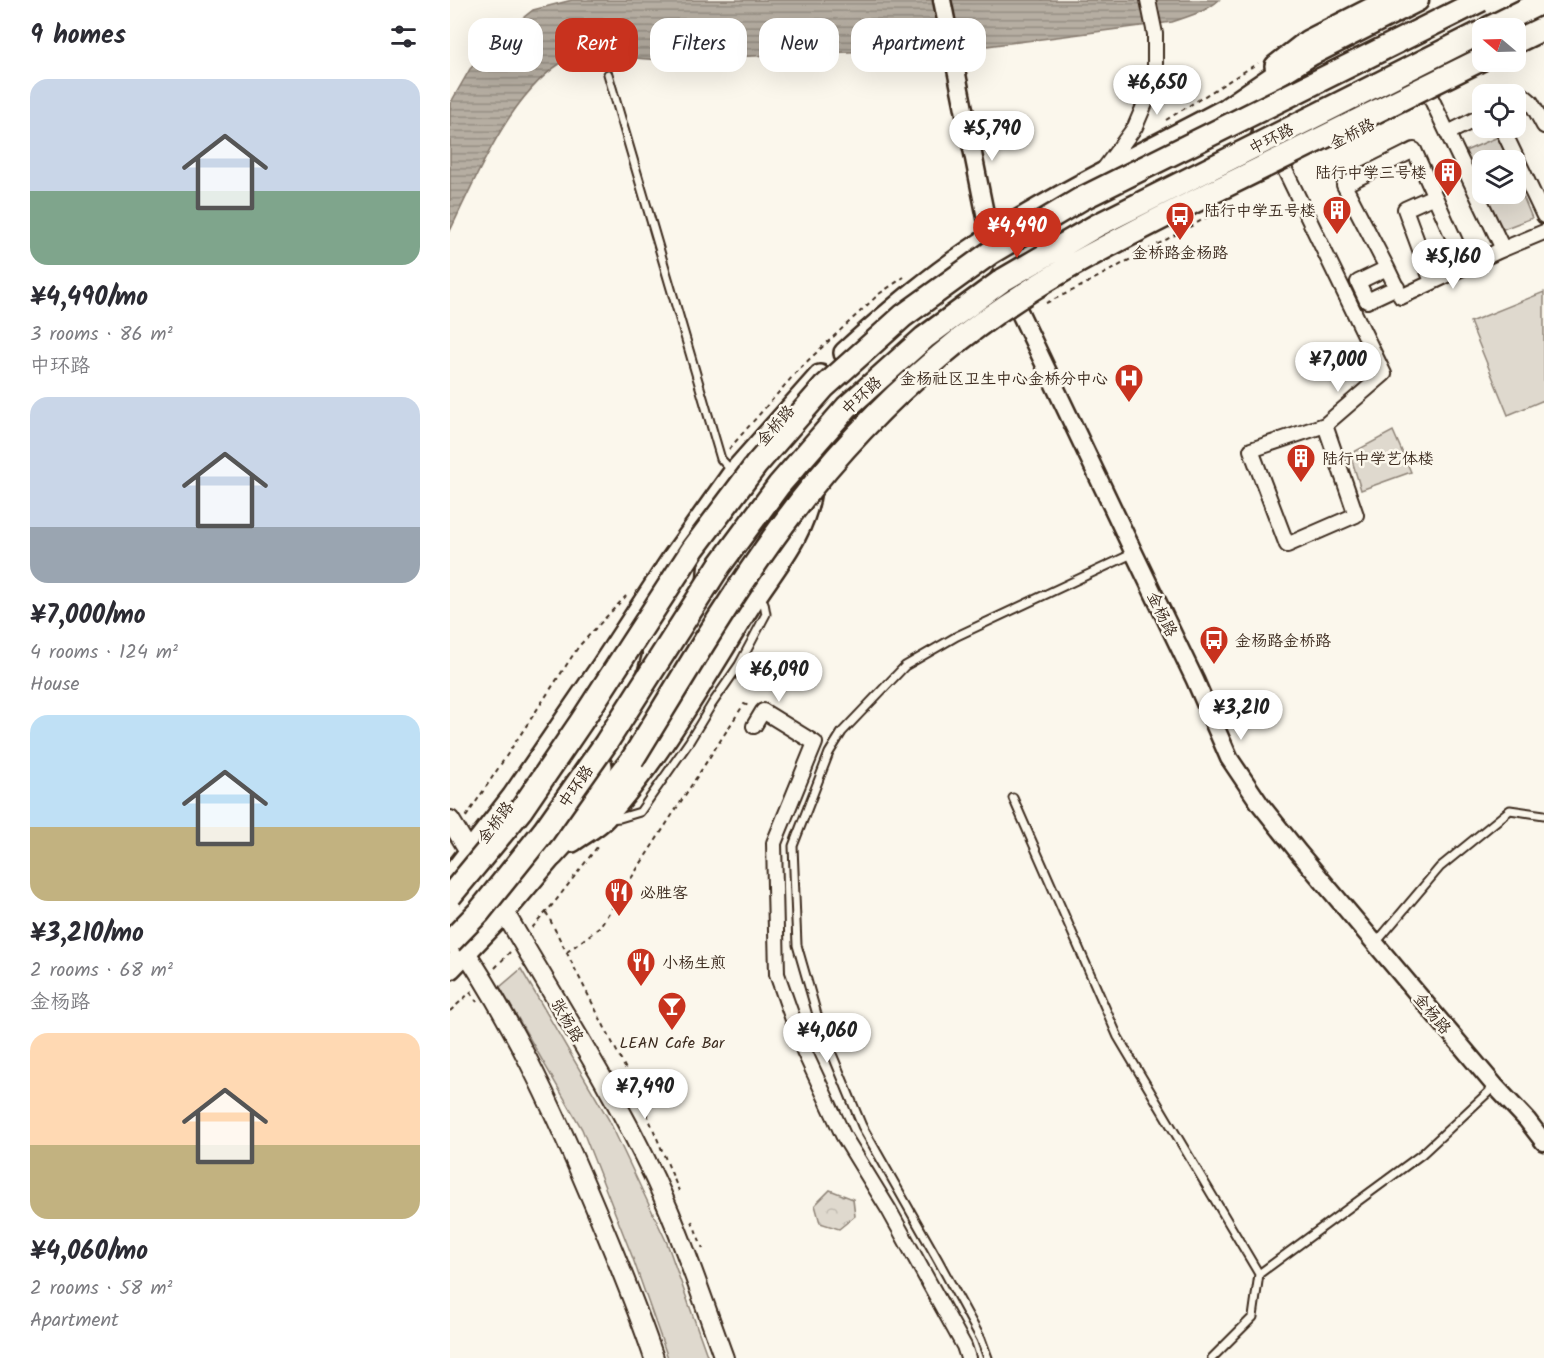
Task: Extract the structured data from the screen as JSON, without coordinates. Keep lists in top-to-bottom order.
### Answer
{
  "streets": {
    "highway": ["中环路"],
    "main road": ["金桥路", "张杨路"],
    "street": ["金杨路"]
  },
  "crossings": [
    ["金桥路", "中环路"],
    ["金桥路", "金杨路"],
    ["金桥路", "张杨路"]
  ],
  "places": {
    "building": ["陆行中学三号楼", "陆行中学五号楼", "陆行中学艺体楼"],
    "bus stop": ["金桥路金杨路", "金杨路金桥路"],
    "hospital": ["金杨社区卫生中心金桥分中心"],
    "restaurant": ["必胜客", "小杨生煎"],
    "bar": ["LEAN Cafe Bar"]
  },
  "north": "left",
  "page": {
    "heading": "9 homes",
    "chip": [
      "Buy",
      "Rent",
      "Filters",
      "New",
      "Apartment"
    ],
    "price": [
      "¥6,650",
      "¥5,790",
      "¥4,490",
      "¥5,160",
      "¥7,000",
      "¥6,090",
      "¥3,210",
      "¥4,060",
      "¥7,490"
    ],
    "list": [
      {
        "name": "¥4,490/mo",
        "note": "3 rooms · 86 m² · 中环路"
      },
      {
        "name": "¥7,000/mo",
        "note": "4 rooms · 124 m² · House"
      },
      {
        "name": "¥3,210/mo",
        "note": "2 rooms · 68 m² · 金杨路"
      },
      {
        "name": "¥4,060/mo",
        "note": "2 rooms · 58 m² · Apartment"
      }
    ]
  }
}
